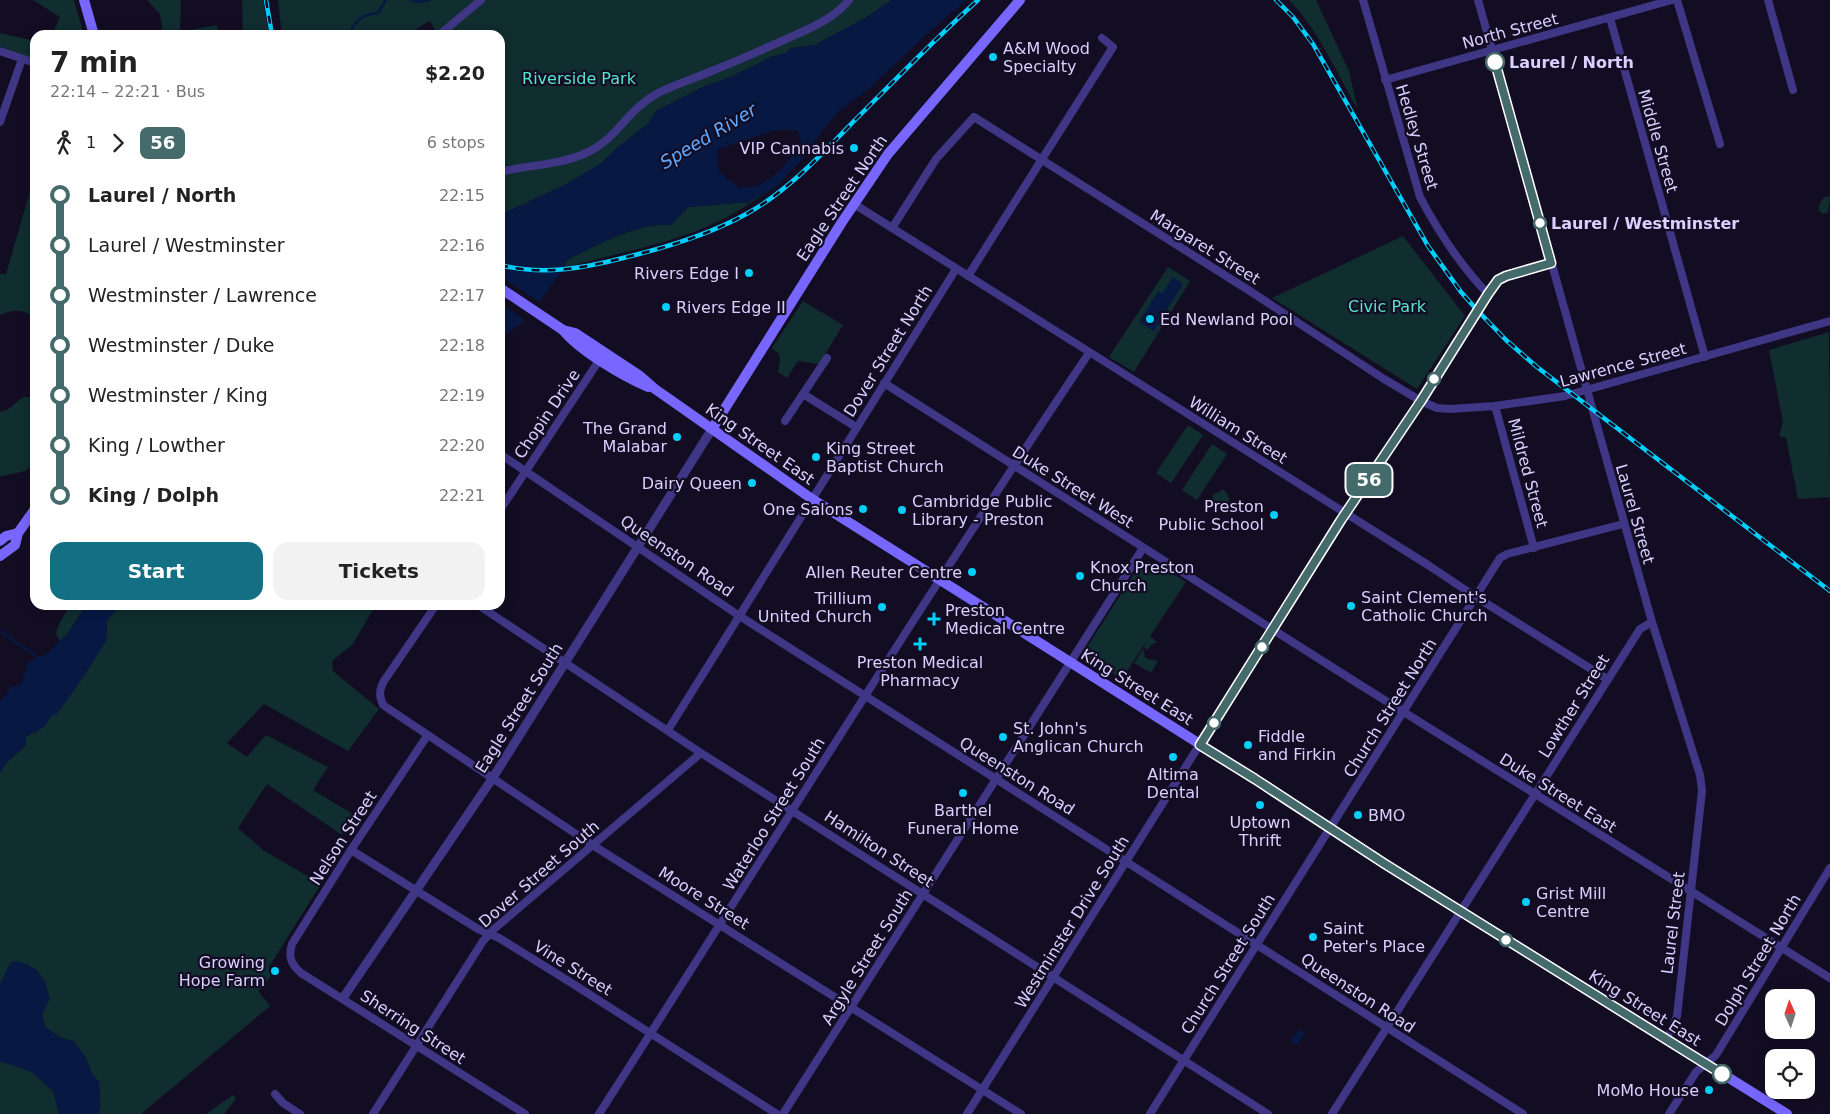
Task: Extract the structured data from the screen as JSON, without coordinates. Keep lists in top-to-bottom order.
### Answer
{
  "streets": {
    "main road": ["Eagle Street North", "King Street East"],
    "street": [
      "North Street",
      "Hedley Street",
      "Middle Street",
      "Margaret Street",
      "Dover Street North",
      "Lawrence Street",
      "Chopin Drive",
      "William Street",
      "Mildred Street",
      "Duke Street West",
      "Laurel Street",
      "Queenston Road",
      "Lowther Street",
      "Eagle Street South",
      "Church Street North",
      "Duke Street East",
      "Waterloo Street South",
      "Nelson Street",
      "Hamilton Street",
      "Dover Street South",
      "Moore Street",
      "Westminster Drive South",
      "Argyle Street South",
      "Dolph Street North",
      "Church Street South",
      "Vine Street",
      "Sherring Street"
    ]
  },
  "crossings": [
    ["North Street", "Hedley Street"],
    ["North Street", "Middle Street"],
    ["North Street", "Laurel Street"],
    ["Hedley Street", "Westminster Drive South"],
    ["Middle Street", "Lawrence Street"],
    ["Eagle Street North", "William Street"],
    ["Eagle Street North", "King Street East"],
    ["Eagle Street North", "Eagle Street South"],
    ["Margaret Street", "Lawrence Street"],
    ["Margaret Street", "William Street"],
    ["Margaret Street", "Westminster Drive South"],
    ["Dover Street North", "William Street"],
    ["Dover Street North", "King Street East"],
    ["Dover Street North", "Duke Street West"],
    ["Lawrence Street", "Mildred Street"],
    ["Lawrence Street", "Laurel Street"],
    ["Lawrence Street", "Westminster Drive South"],
    ["Chopin Drive", "King Street East"],
    ["Chopin Drive", "Queenston Road"],
    ["William Street", "Lowther Street"],
    ["William Street", "Church Street North"],
    ["William Street", "Waterloo Street South"],
    ["William Street", "Westminster Drive South"],
    ["King Street East", "Laurel Street"],
    ["King Street East", "Lowther Street"],
    ["King Street East", "Eagle Street South"],
    ["King Street East", "Church Street North"],
    ["King Street East", "Waterloo Street South"],
    ["King Street East", "Westminster Drive South"],
    ["King Street East", "Argyle Street South"],
    ["King Street East", "Dolph Street North"],
    ["King Street East", "Church Street South"],
    ["Mildred Street", "Church Street North"],
    ["Duke Street West", "Duke Street East"],
    ["Duke Street West", "Waterloo Street South"],
    ["Duke Street West", "Westminster Drive South"],
    ["Duke Street West", "Argyle Street South"],
    ["Laurel Street", "Lowther Street"],
    ["Laurel Street", "Church Street North"],
    ["Laurel Street", "Duke Street East"],
    ["Laurel Street", "Westminster Drive South"],
    ["Queenston Road", "Lowther Street"],
    ["Queenston Road", "Eagle Street South"],
    ["Queenston Road", "Waterloo Street South"],
    ["Queenston Road", "Westminster Drive South"],
    ["Queenston Road", "Argyle Street South"],
    ["Queenston Road", "Church Street South"],
    ["Lowther Street", "Duke Street East"],
    ["Eagle Street South", "Hamilton Street"],
    ["Eagle Street South", "Moore Street"],
    ["Eagle Street South", "Vine Street"],
    ["Eagle Street South", "Sherring Street"],
    ["Church Street North", "Duke Street East"],
    ["Church Street North", "Church Street South"],
    ["Duke Street East", "Westminster Drive South"],
    ["Duke Street East", "Dolph Street North"],
    ["Waterloo Street South", "Hamilton Street"],
    ["Waterloo Street South", "Moore Street"],
    ["Waterloo Street South", "Vine Street"],
    ["Nelson Street", "Moore Street"],
    ["Nelson Street", "Vine Street"],
    ["Nelson Street", "Sherring Street"],
    ["Hamilton Street", "Dover Street South"],
    ["Hamilton Street", "Westminster Drive South"],
    ["Hamilton Street", "Argyle Street South"],
    ["Hamilton Street", "Church Street South"],
    ["Dover Street South", "Moore Street"],
    ["Dover Street South", "Vine Street"],
    ["Dover Street South", "Sherring Street"],
    ["Moore Street", "Westminster Drive South"],
    ["Moore Street", "Argyle Street South"]
  ],
  "water": ["Speed River"],
  "parks": ["Riverside Park", "Civic Park"],
  "places": {
    "other": [
      "A&M Wood Specialty",
      "Laurel / North",
      "VIP Cannabis",
      "Laurel / Westminster",
      "Rivers Edge I",
      "Rivers Edge II",
      "Ed Newland Pool",
      "The Grand Malabar",
      "King Street Baptist Church",
      "Dairy Queen",
      "One Salons",
      "Cambridge Public Library - Preston",
      "Preston Public School",
      "Allen Reuter Centre",
      "Knox Preston Church",
      "Saint Clement's Catholic Church",
      "Trillium United Church",
      "St. John's Anglican Church",
      "Fiddle and Firkin",
      "Altima Dental",
      "Barthel Funeral Home",
      "Uptown Thrift",
      "BMO",
      "Grist Mill Centre",
      "Saint Peter's Place",
      "Growing Hope Farm",
      "MoMo House"
    ],
    "health": ["Preston Medical Centre", "Preston Medical Pharmacy"]
  },
  "lines": ["bus line 56"],
  "north": "top",
  "page": {
    "on_map": "56",
    "heading": ["7 min", "22:14 – 22:21 · Bus", "$2.20"],
    "legs": ["1", "56", "6 stops"],
    "list": [
      {
        "name": "Laurel / North",
        "value": "22:15"
      },
      {
        "name": "Laurel / Westminster",
        "value": "22:16"
      },
      {
        "name": "Westminster / Lawrence",
        "value": "22:17"
      },
      {
        "name": "Westminster / Duke",
        "value": "22:18"
      },
      {
        "name": "Westminster / King",
        "value": "22:19"
      },
      {
        "name": "King / Lowther",
        "value": "22:20"
      },
      {
        "name": "King / Dolph",
        "value": "22:21"
      }
    ],
    "buttons": ["Start", "Tickets"]
  }
}
